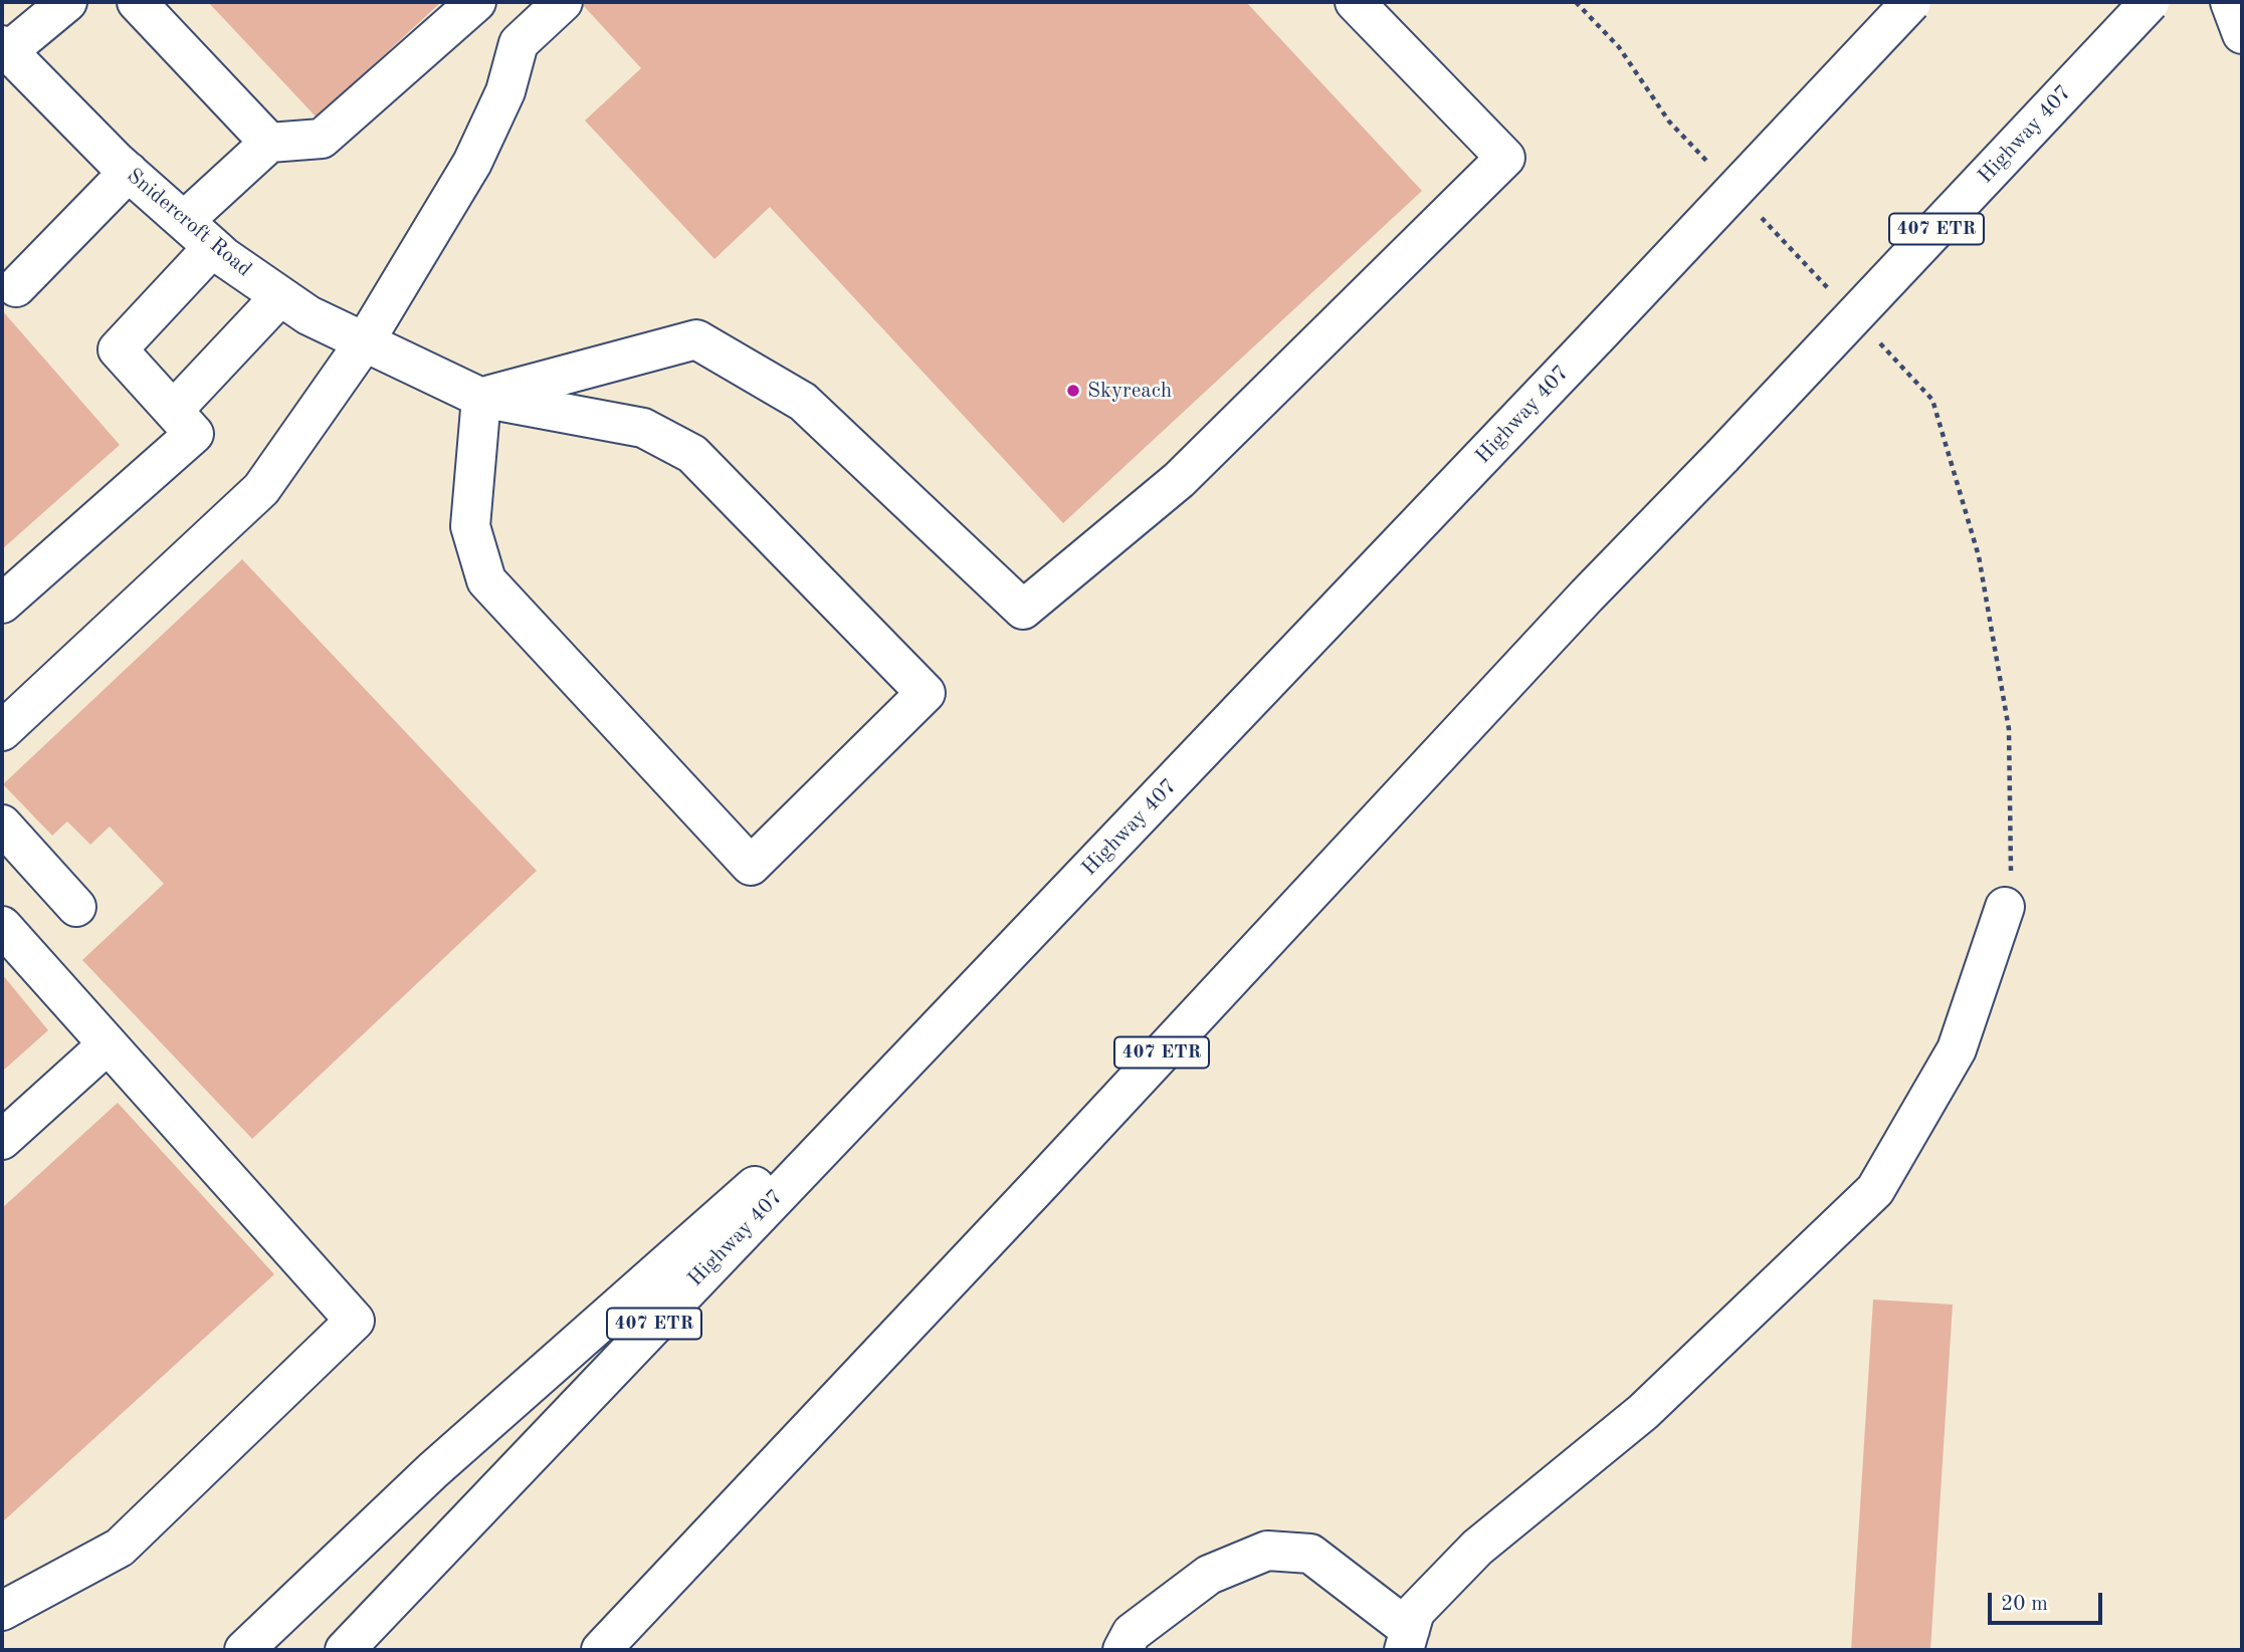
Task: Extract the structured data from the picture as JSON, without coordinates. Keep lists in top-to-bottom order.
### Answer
{
  "streets": {
    "main road": ["Highway 407", "Snidercroft Road", "407 ETR"]
  },
  "places": ["Skyreach"],
  "scale_bar": "20 m"
}
